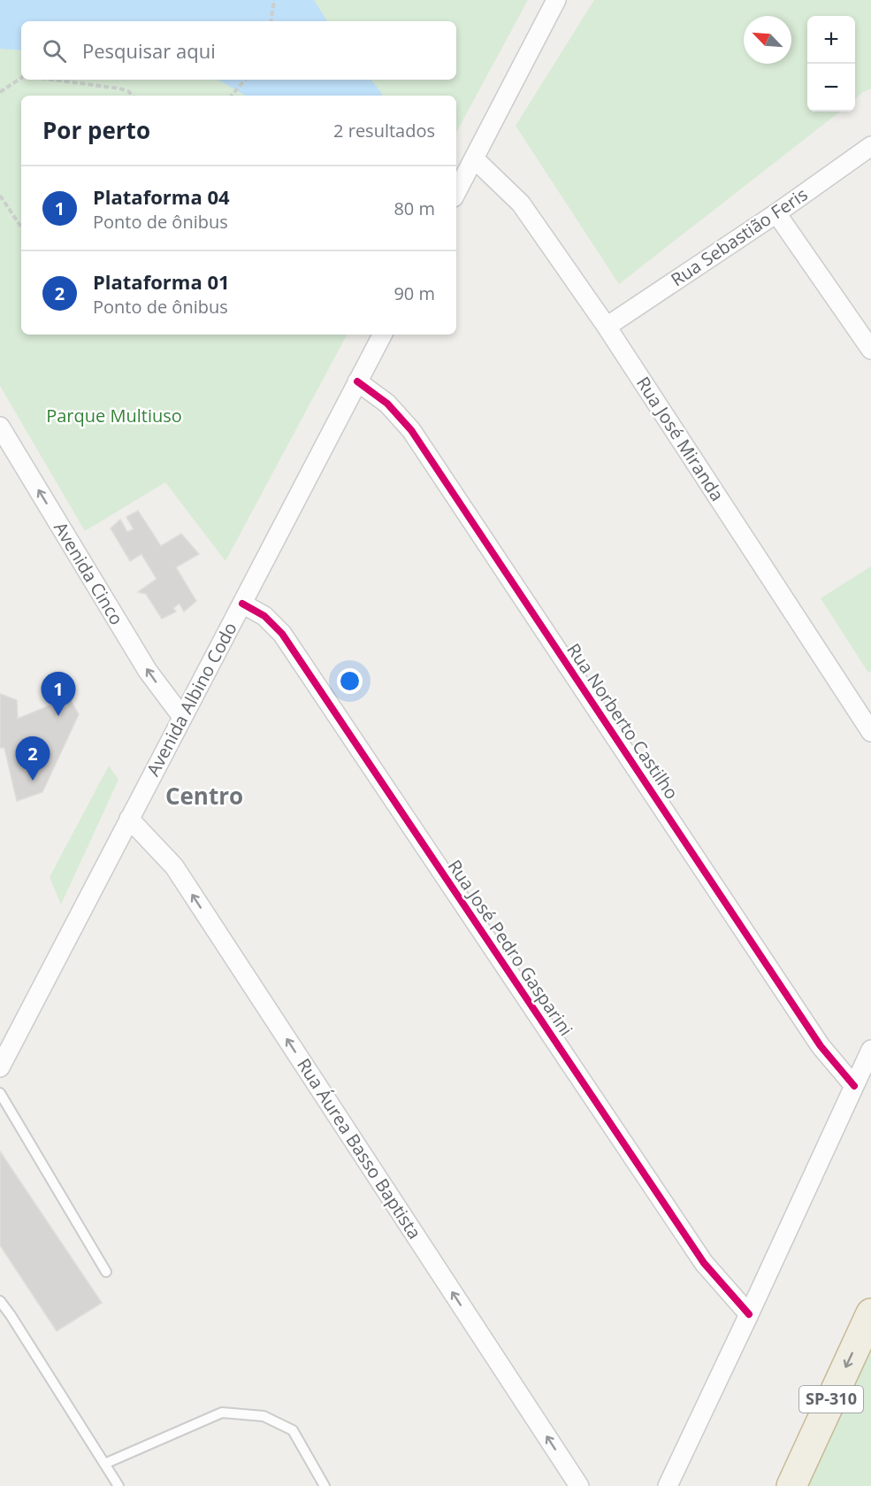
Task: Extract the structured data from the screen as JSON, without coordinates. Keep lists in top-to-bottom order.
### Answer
{
  "streets": {
    "highway": ["SP-310"],
    "street": [
      "Rua Sebastião Feris",
      "Rua José Miranda",
      "Avenida Cinco",
      "Avenida Albino Codo",
      "Rua Norberto Castilho",
      "Rua José Pedro Gasparini",
      "Rua Áurea Basso Baptista"
    ]
  },
  "crossings": [
    ["Rua Sebastião Feris", "Rua José Miranda"],
    ["Avenida Cinco", "Avenida Albino Codo"],
    ["Avenida Albino Codo", "Rua Norberto Castilho"],
    ["Avenida Albino Codo", "Rua José Pedro Gasparini"],
    ["Avenida Albino Codo", "Rua Áurea Basso Baptista"]
  ],
  "one_way": ["Avenida Cinco", "Rua Áurea Basso Baptista"],
  "districts": ["Centro"],
  "parks": ["Parque Multiuso"],
  "north": "top left",
  "page": {
    "map_buttons": ["+", "−"],
    "search": "Pesquisar aqui",
    "heading": ["Por perto", "2 resultados"],
    "list": [
      {
        "mark": "1",
        "name": "Plataforma 04",
        "note": "Ponto de ônibus",
        "value": "80 m"
      },
      {
        "mark": "2",
        "name": "Plataforma 01",
        "note": "Ponto de ônibus",
        "value": "90 m"
      }
    ],
    "pins": ["1", "2"]
  }
}
